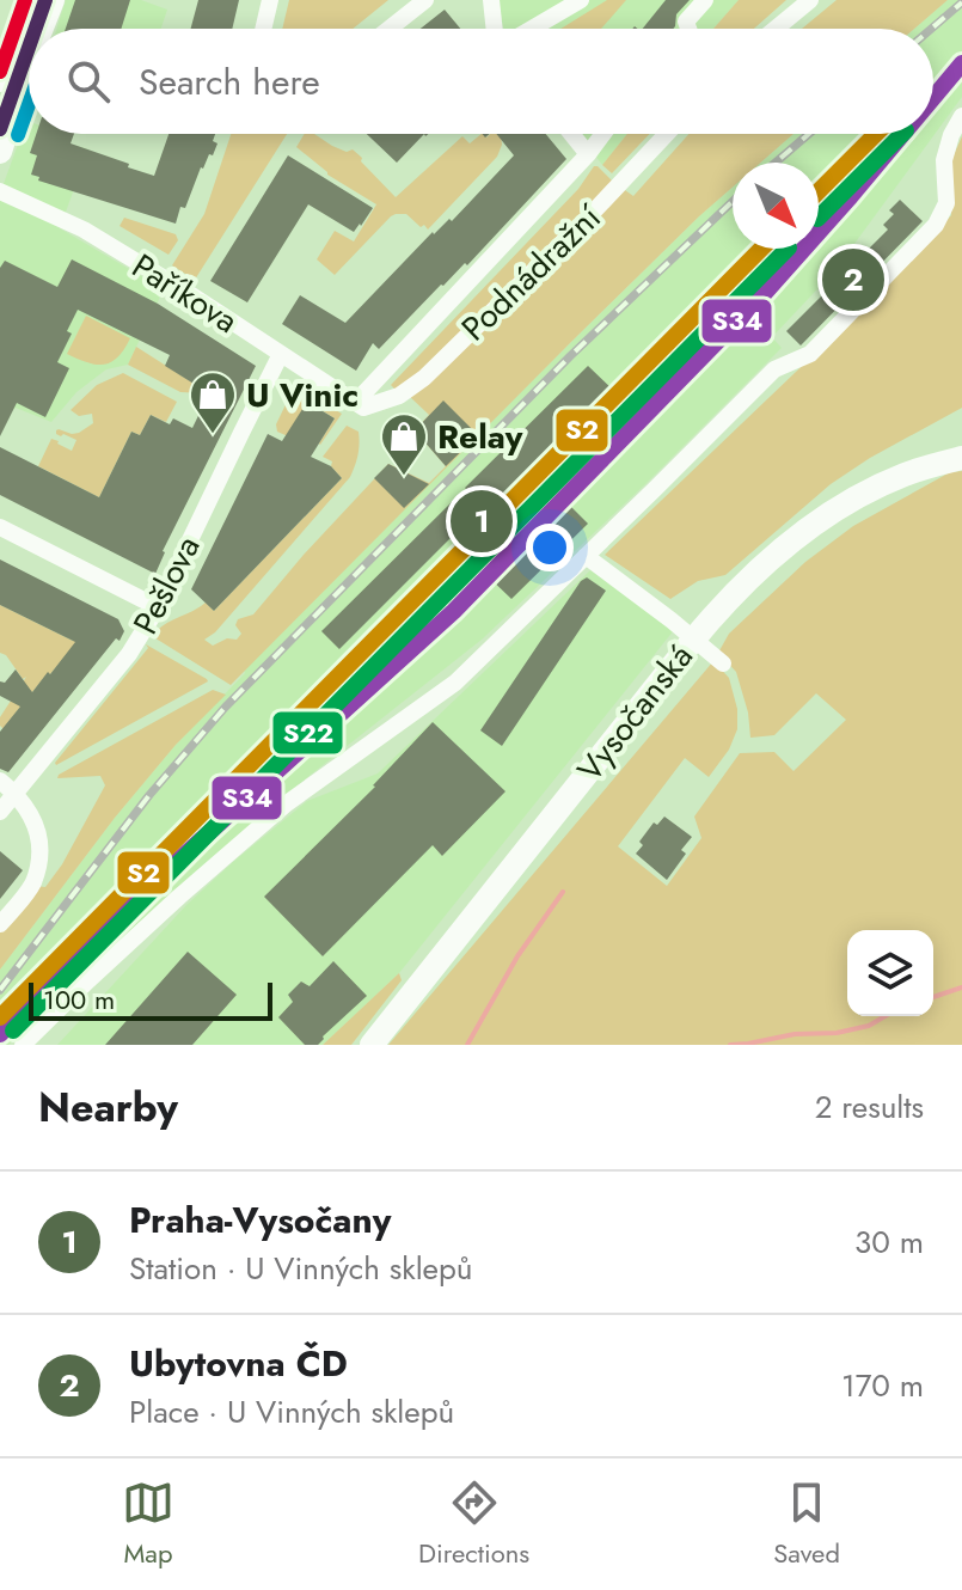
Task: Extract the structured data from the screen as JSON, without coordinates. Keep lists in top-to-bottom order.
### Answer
{
  "streets": {
    "main road": ["Vysočanská"],
    "street": ["Podnádražní", "Paříkova", "Pešlova"]
  },
  "crossings": [
    ["Podnádražní", "Paříkova"],
    ["Paříkova", "Pešlova"]
  ],
  "places": {
    "shop": ["U Vinic", "Relay"]
  },
  "lines": ["transit line S34", "transit line S2", "transit line S22"],
  "scale_bar": "100 m",
  "north": "bottom right",
  "page": {
    "search": "Search here",
    "pins": ["2", "1"],
    "scale": "100 m",
    "heading": ["Nearby", "2 results"],
    "list": [
      {
        "mark": "1",
        "name": "Praha-Vysočany",
        "note": "Station · U Vinných sklepů",
        "value": "30 m"
      },
      {
        "mark": "2",
        "name": "Ubytovna ČD",
        "note": "Place · U Vinných sklepů",
        "value": "170 m"
      }
    ],
    "nav": ["Map", "Directions", "Saved"]
  }
}
